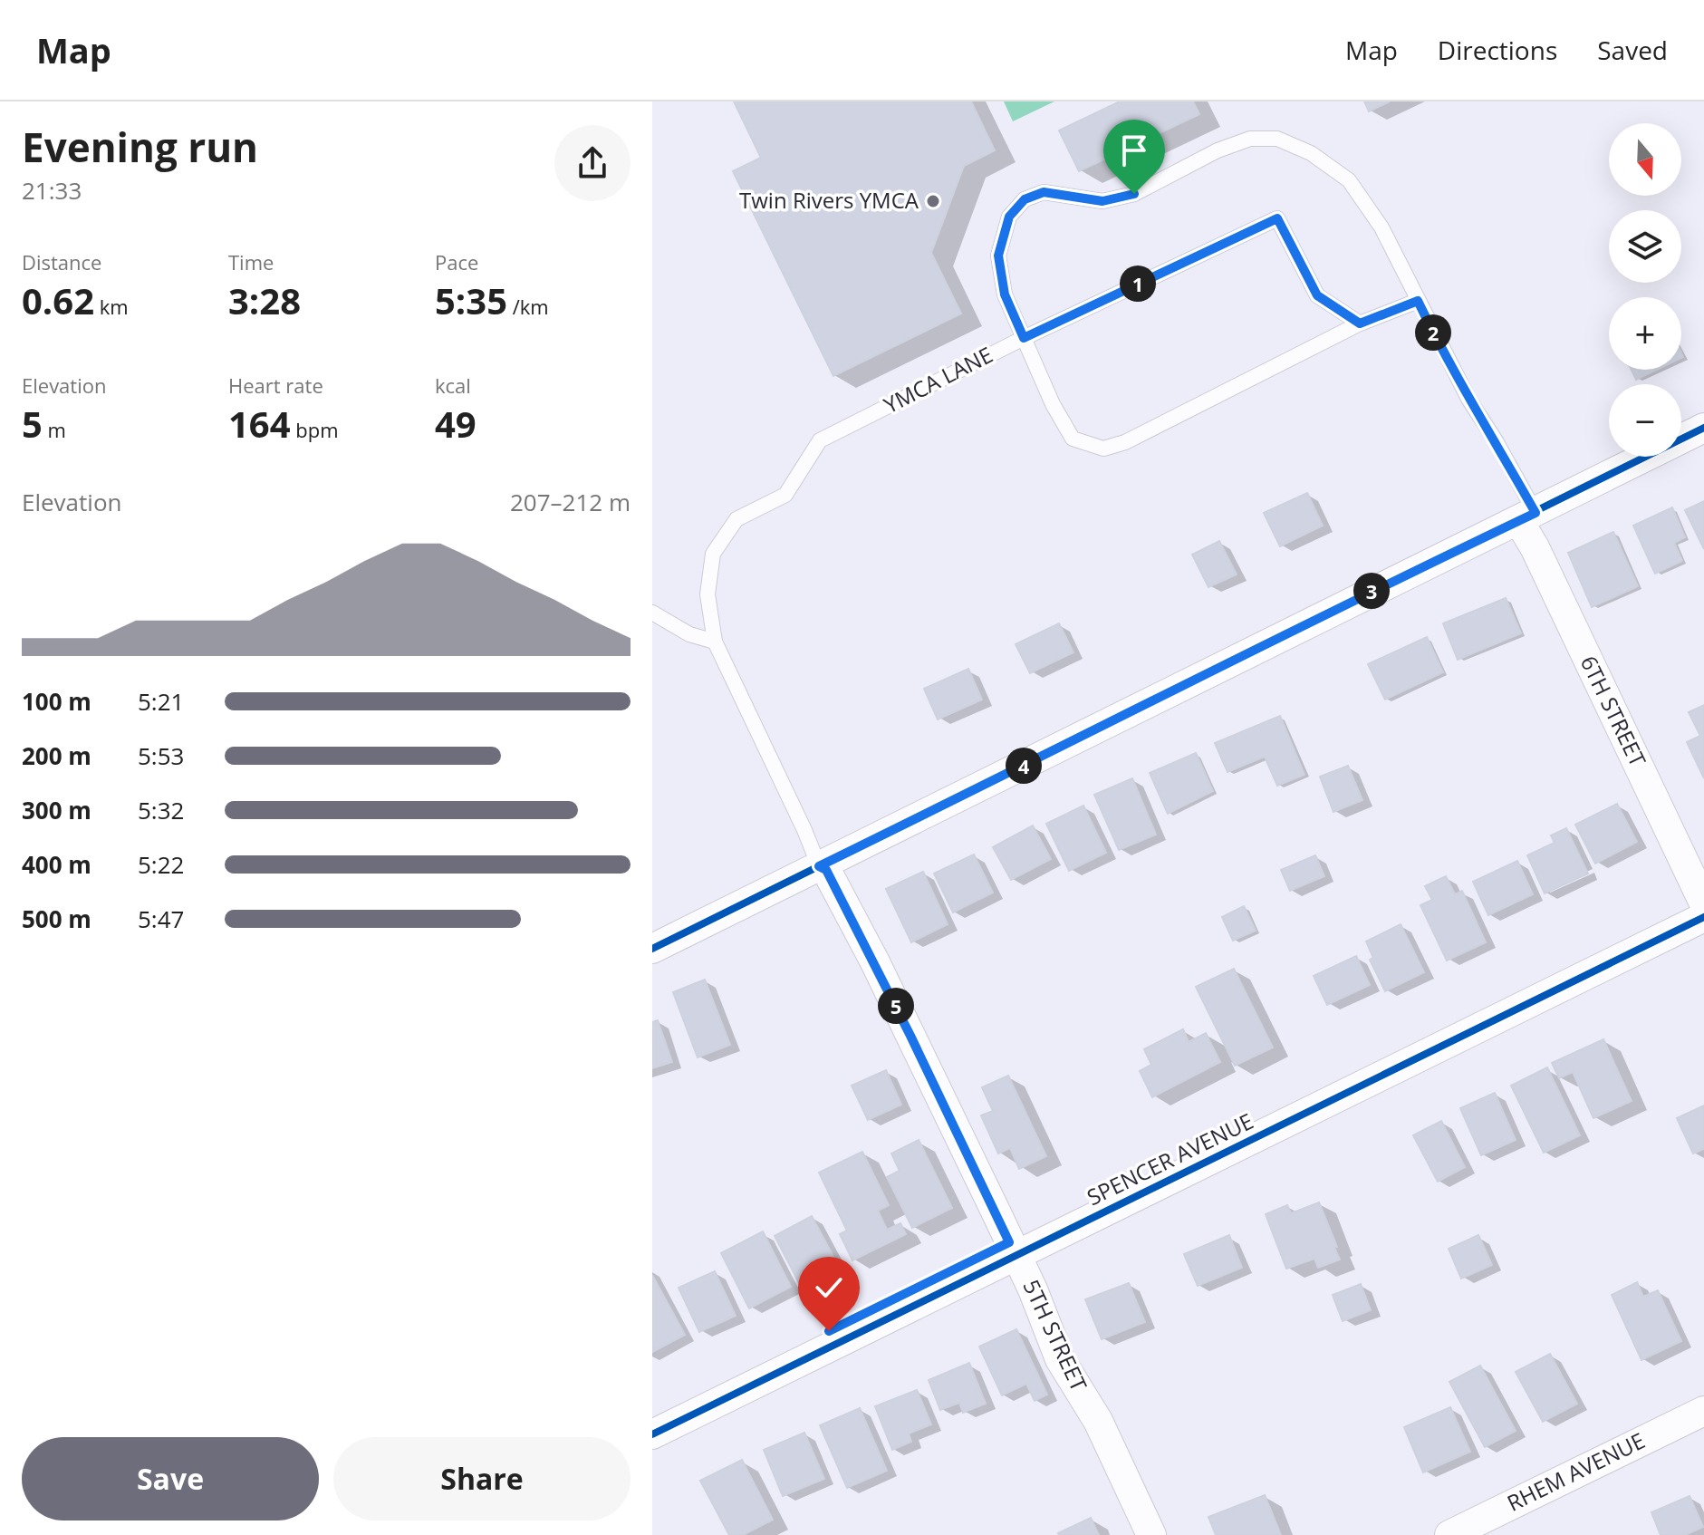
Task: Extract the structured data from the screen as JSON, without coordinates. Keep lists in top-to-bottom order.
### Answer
{
  "streets": {
    "street": [
      "6TH STREET",
      "SPENCER AVENUE",
      "5TH STREET",
      "RHEM AVENUE"
    ],
    "lane": ["YMCA LANE"]
  },
  "crossings": [
    ["YMCA LANE", "5TH STREET"],
    ["6TH STREET", "SPENCER AVENUE"],
    ["SPENCER AVENUE", "5TH STREET"]
  ],
  "places": ["Twin Rivers YMCA"],
  "north": "bottom",
  "page": {
    "header": "Map",
    "nav": ["Map", "Directions", "Saved"],
    "heading": ["Evening run", "21:33"],
    "map_buttons": ["+", "−"],
    "stats": [
      ["Distance", "0.62 km"],
      ["Time", "3:28"],
      ["Pace", "5:35 /km"],
      ["Elevation", "5 m"],
      ["Heart rate", "164 bpm"],
      ["kcal", "49"]
    ],
    "pins": [
      "1",
      "2",
      "3",
      "4",
      "5"
    ],
    "chart": ["Elevation", "207–212 m"],
    "list": [
      {
        "name": "100 m",
        "note": "5:21"
      },
      {
        "name": "200 m",
        "note": "5:53"
      },
      {
        "name": "300 m",
        "note": "5:32"
      },
      {
        "name": "400 m",
        "note": "5:22"
      },
      {
        "name": "500 m",
        "note": "5:47"
      }
    ],
    "buttons": ["Save", "Share"]
  }
}
